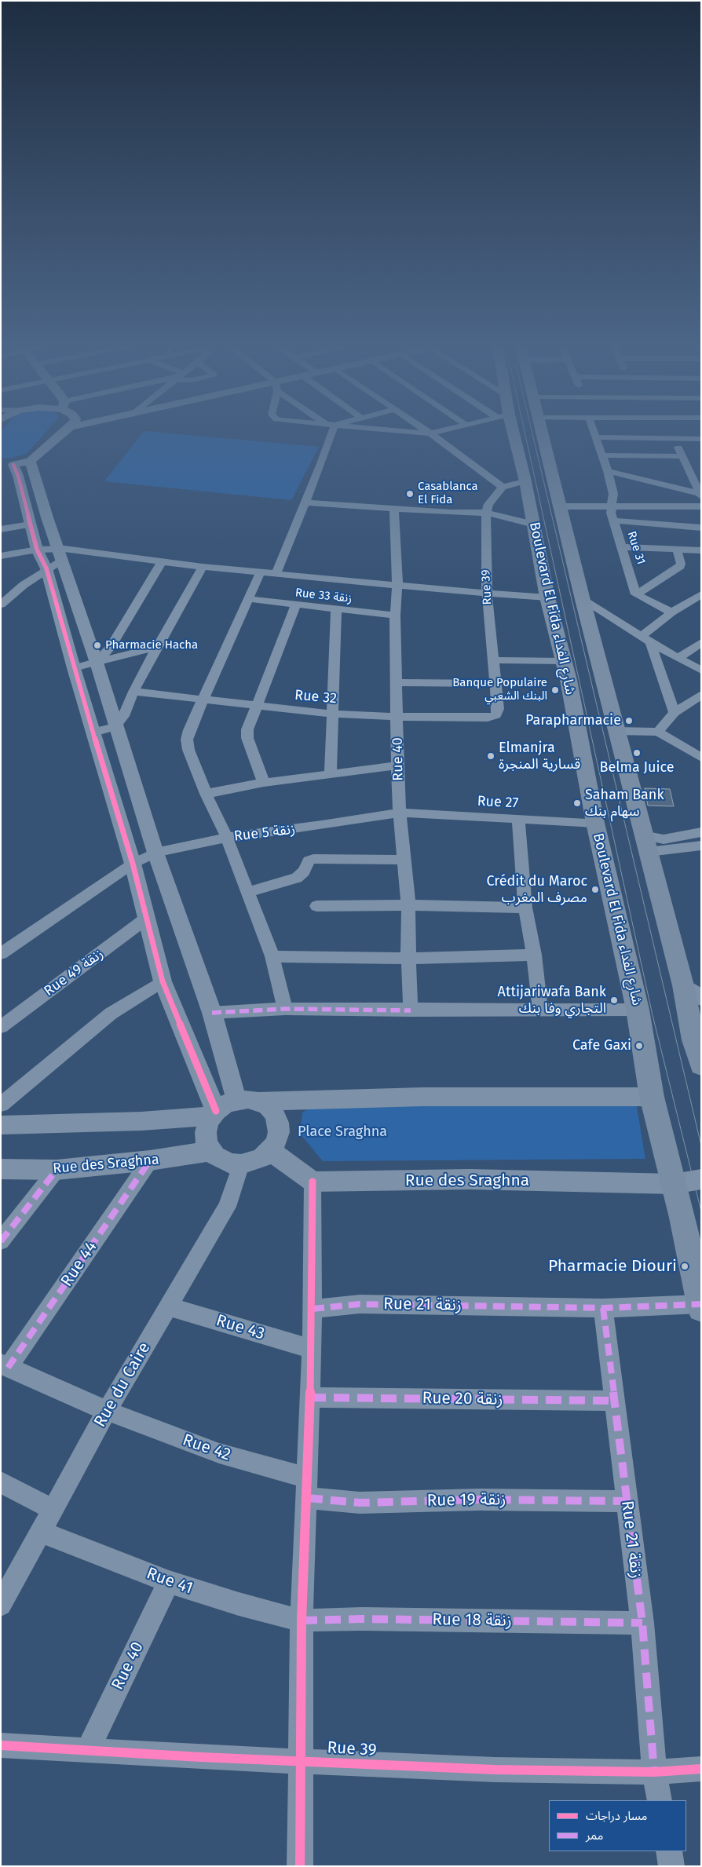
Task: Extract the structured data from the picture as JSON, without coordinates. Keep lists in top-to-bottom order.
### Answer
{
  "streets": {
    "main road": ["Boulevard El Fida شارع الفداء"],
    "street": [
      "Rue 31",
      "Rue 39",
      "Rue 33 زنقة",
      "Rue 32",
      "Rue 40",
      "Rue 27",
      "Rue 5 زنقة",
      "Rue 49 زنقة",
      "Rue des Sraghna",
      "Rue 44",
      "Rue 21 زنقة",
      "Rue 43",
      "Rue du Caire",
      "Rue 20 زنقة",
      "Rue 42",
      "Rue 19 زنقة",
      "Rue 41",
      "Rue 18 زنقة"
    ]
  },
  "crossings": [
    ["Rue 39", "Rue 32"],
    ["Rue 39", "Rue 40"],
    ["Rue 39", "Rue 21 زنقة"],
    ["Rue 33 زنقة", "Rue 40"],
    ["Boulevard El Fida شارع الفداء", "Rue 27"],
    ["Boulevard El Fida شارع الفداء", "Rue des Sraghna"],
    ["Boulevard El Fida شارع الفداء", "Rue 21 زنقة"],
    ["Rue 32", "Rue 40"],
    ["Rue 40", "Rue 27"],
    ["Rue 40", "Rue 5 زنقة"],
    ["Rue 40", "Rue 41"],
    ["Rue 27", "Rue 5 زنقة"],
    ["Rue des Sraghna", "Rue 44"],
    ["Rue des Sraghna", "Rue du Caire"],
    ["Rue 44", "Rue 42"],
    ["Rue 21 زنقة", "Rue 20 زنقة"],
    ["Rue 21 زنقة", "Rue 19 زنقة"],
    ["Rue 21 زنقة", "Rue 18 زنقة"],
    ["Rue 43", "Rue du Caire"],
    ["Rue du Caire", "Rue 42"],
    ["Rue du Caire", "Rue 41"],
    ["Rue 42", "Rue 19 زنقة"],
    ["Rue 41", "Rue 18 زنقة"]
  ],
  "parks": ["Place Sraghna"],
  "places": [
    "Casablanca El Fida",
    "Pharmacie Hacha",
    "Banque Populaire البنك الشعبي",
    "Parapharmacie",
    "Belma Juice",
    "Elmanjra قسارية المنجرة",
    "Saham Bank سهام بنك",
    "Crédit du Maroc مصرف المغرب",
    "Attijariwafa Bank التجاري وفا بنك",
    "Cafe Gaxi",
    "Pharmacie Diouri"
  ],
  "legend": ["مسار دراجات", "ممر"]
}
